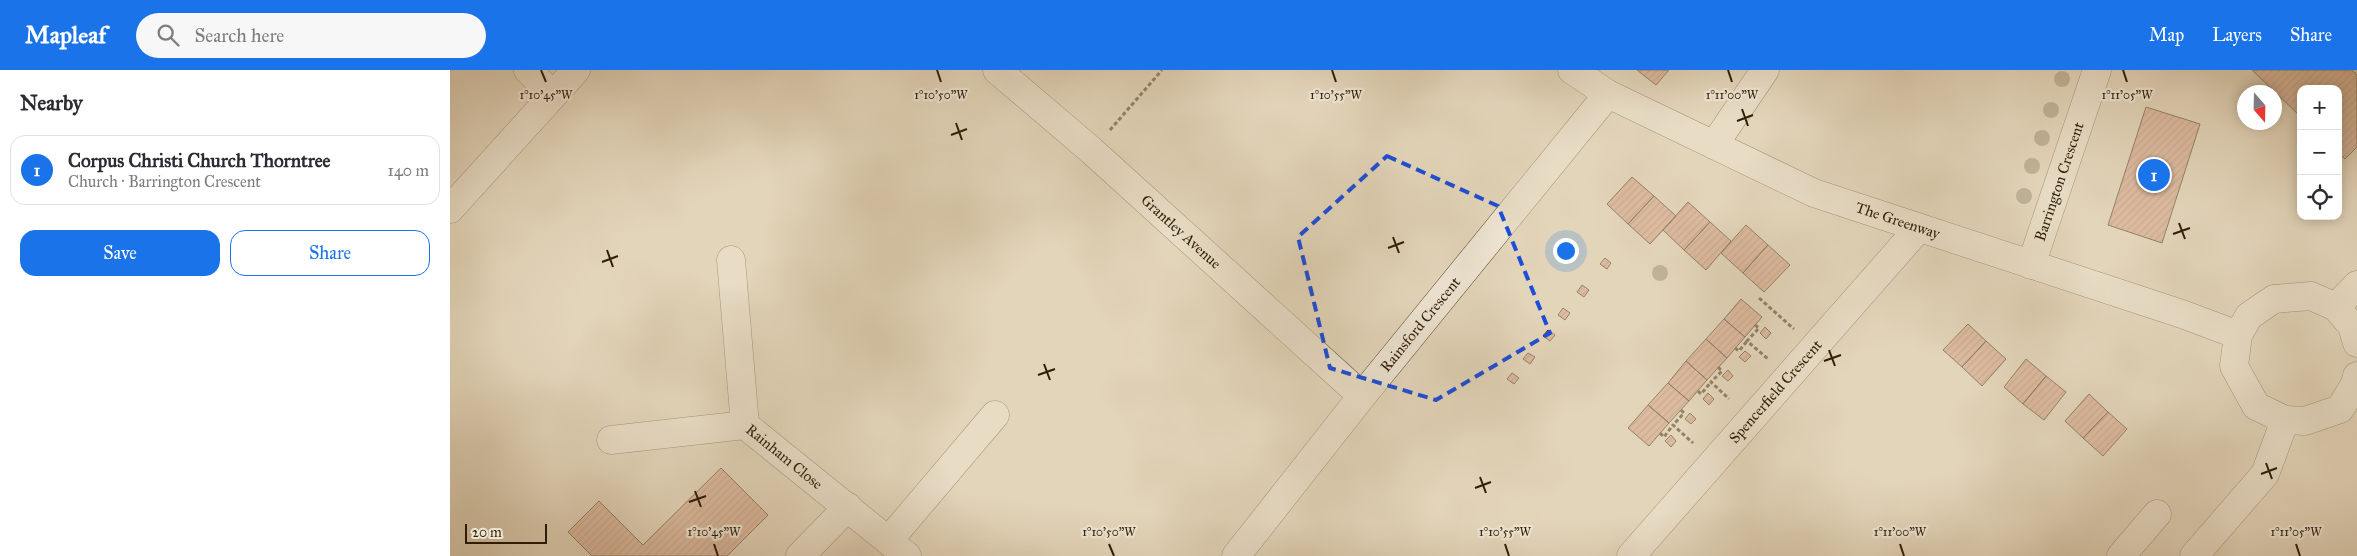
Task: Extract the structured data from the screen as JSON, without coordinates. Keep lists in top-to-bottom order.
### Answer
{
  "streets": {
    "street": [
      "Barrington Crescent",
      "The Greenway",
      "Grantley Avenue",
      "Rainsford Crescent",
      "Spencerfield Crescent",
      "Rainham Close"
    ]
  },
  "crossings": [
    ["Barrington Crescent", "The Greenway"],
    ["The Greenway", "Rainsford Crescent"],
    ["The Greenway", "Spencerfield Crescent"],
    ["Grantley Avenue", "Rainsford Crescent"]
  ],
  "scale_bar": "20 m",
  "north": "bottom",
  "page": {
    "header": "Mapleaf",
    "search": "Search here",
    "nav": ["Map", "Layers", "Share"],
    "heading": "Nearby",
    "map_buttons": ["+", "−"],
    "list": [
      {
        "mark": "1",
        "name": "Corpus Christi Church Thorntree",
        "note": "Church · Barrington Crescent",
        "value": "140 m"
      }
    ],
    "pins": "1",
    "buttons": ["Save", "Share"],
    "scale": "20 m"
  },
  "coordinates": [
    "1°10'45\"W",
    "1°10'50\"W",
    "1°10'55\"W",
    "1°11'00\"W",
    "1°11'05\"W"
  ]
}
